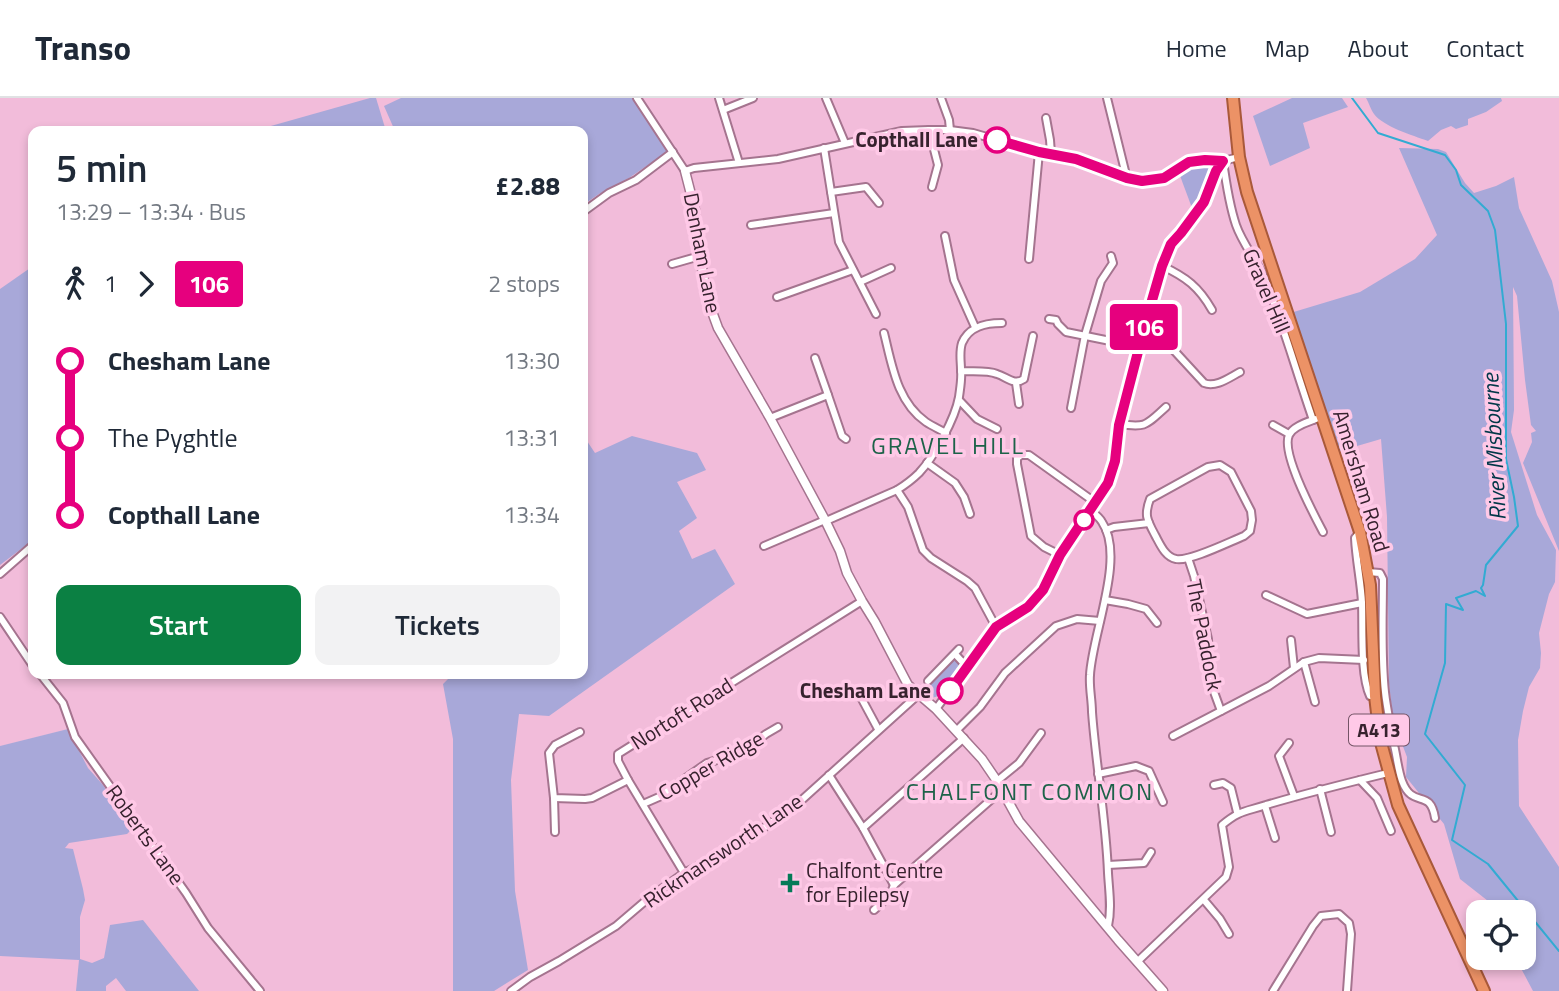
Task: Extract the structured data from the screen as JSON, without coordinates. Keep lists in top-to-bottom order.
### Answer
{
  "streets": {
    "highway": ["Amersham Road", "A413"],
    "street": [
      "Denham Lane",
      "Gravel Hill",
      "The Paddock",
      "Nortoft Road",
      "Copper Ridge",
      "Roberts Lane",
      "Rickmansworth Lane"
    ]
  },
  "crossings": [
    ["Denham Lane", "Nortoft Road"],
    ["Denham Lane", "Rickmansworth Lane"],
    ["Gravel Hill", "Amersham Road"],
    ["Nortoft Road", "Copper Ridge"],
    ["Nortoft Road", "Rickmansworth Lane"]
  ],
  "districts": ["GRAVEL HILL", "CHALFONT COMMON"],
  "water": ["River Misbourne"],
  "places": {
    "other": ["Copthall Lane", "Chesham Lane"],
    "health": ["Chalfont Centre for Epilepsy"]
  },
  "lines": ["bus line 106"],
  "page": {
    "header": "Transo",
    "nav": [
      "Home",
      "Map",
      "About",
      "Contact"
    ],
    "on_map": "106",
    "heading": ["5 min", "13:29 – 13:34 · Bus", "£2.88"],
    "legs": ["1", "106", "2 stops"],
    "list": [
      {
        "name": "Chesham Lane",
        "value": "13:30"
      },
      {
        "name": "The Pyghtle",
        "value": "13:31"
      },
      {
        "name": "Copthall Lane",
        "value": "13:34"
      }
    ],
    "buttons": ["Start", "Tickets"]
  }
}
